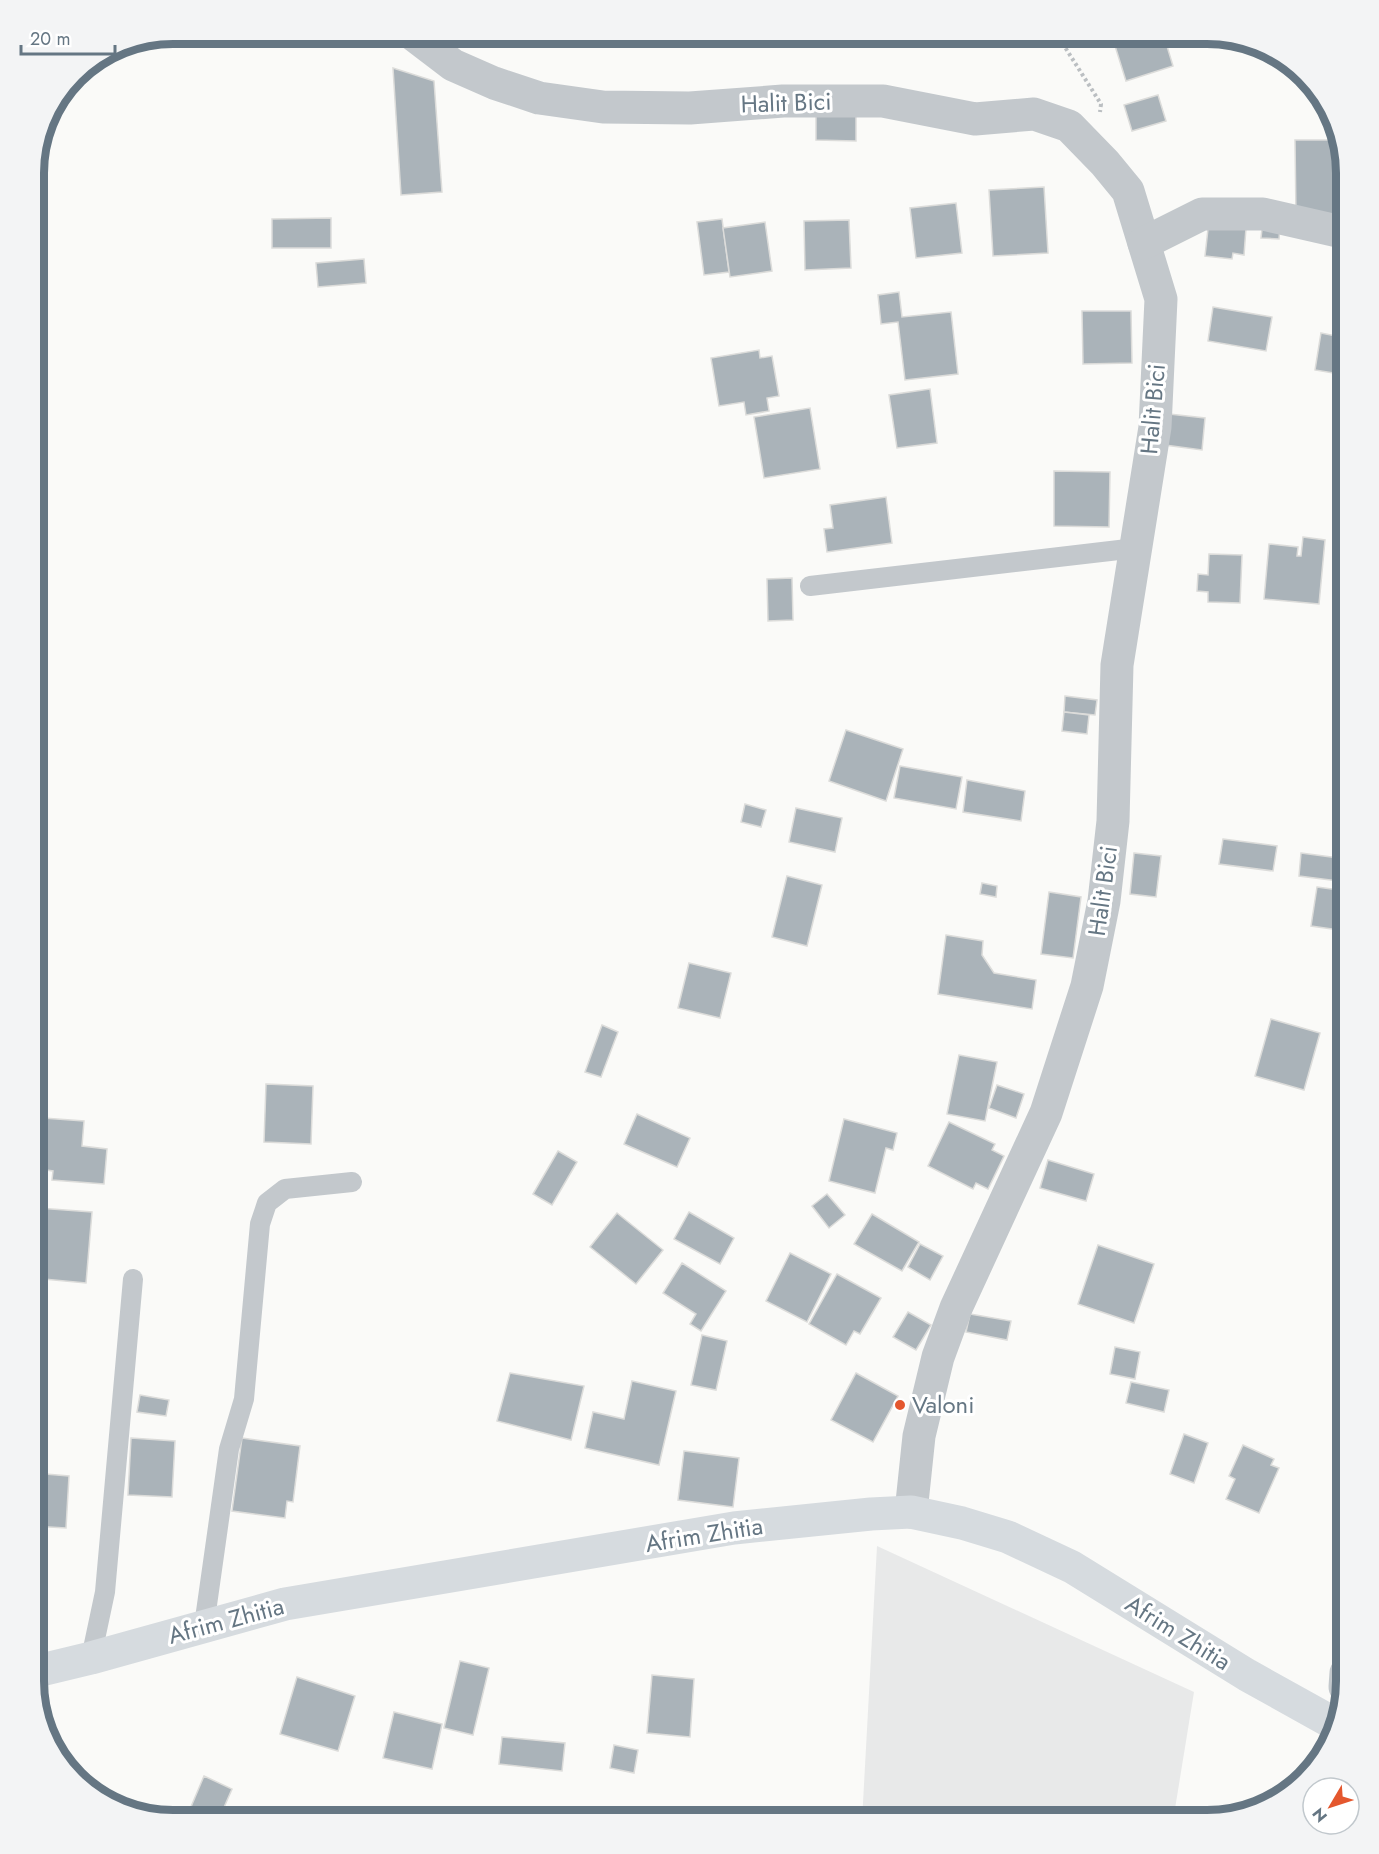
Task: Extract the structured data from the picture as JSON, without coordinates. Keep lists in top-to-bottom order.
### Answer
{
  "streets": {
    "street": ["Halit Bici", "Afrim Zhitia"]
  },
  "crossings": [
    ["Halit Bici", "Afrim Zhitia"]
  ],
  "places": ["Valoni"],
  "scale_bar": "20 m",
  "north": "bottom left"
}
